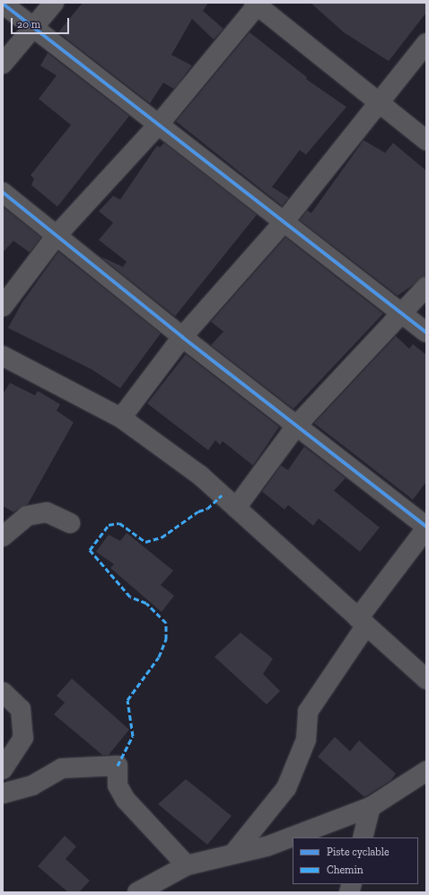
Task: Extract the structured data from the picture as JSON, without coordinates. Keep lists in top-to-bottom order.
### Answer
{
  "legend": ["Piste cyclable", "Chemin"],
  "scale_bar": "20 m"
}
